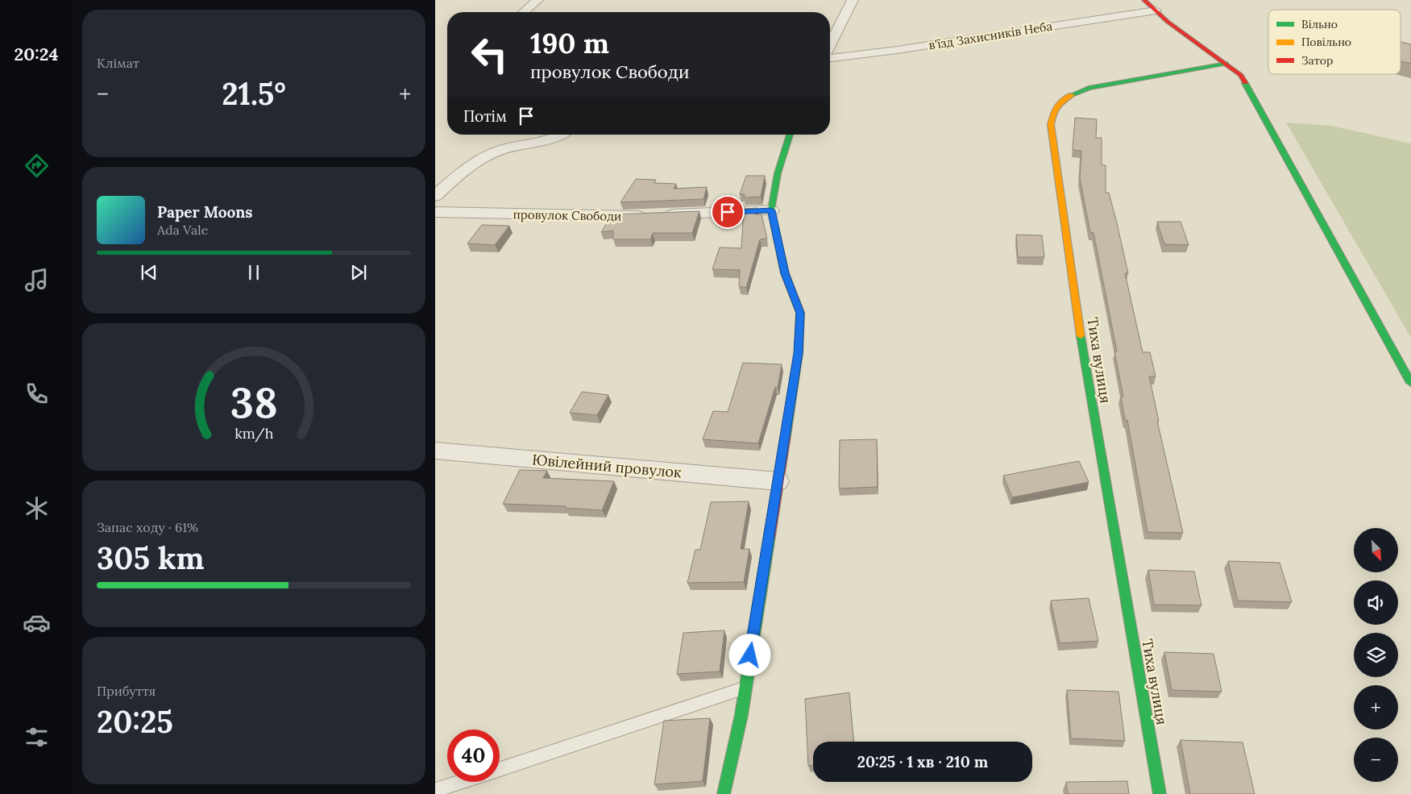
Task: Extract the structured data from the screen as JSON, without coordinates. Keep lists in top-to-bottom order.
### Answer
{
  "streets": {
    "street": [
      "в'їзд Захисників Неба",
      "провулок Свободи",
      "Тиха вулиця",
      "Ювілейний провулок"
    ]
  },
  "legend": ["Вільно", "Повільно", "Затор"],
  "north": "bottom right",
  "page": {
    "tabs": "20:24",
    "tile": [
      "Клімат",
      ["Запас ходу · 61%", "305 km"],
      ["Прибуття", "20:25"]
    ],
    "turn": ["190 m", "провулок Свободи"],
    "heat": ["−", "21.5°", "+"],
    "then": "Потім",
    "song": ["Paper Moons", "Ada Vale"],
    "map_buttons": ["+", "−"],
    "limit": "40",
    "trip": "20:25 · 1 хв · 210 m",
    "gauge": ["38", "km/h"]
  }
}
